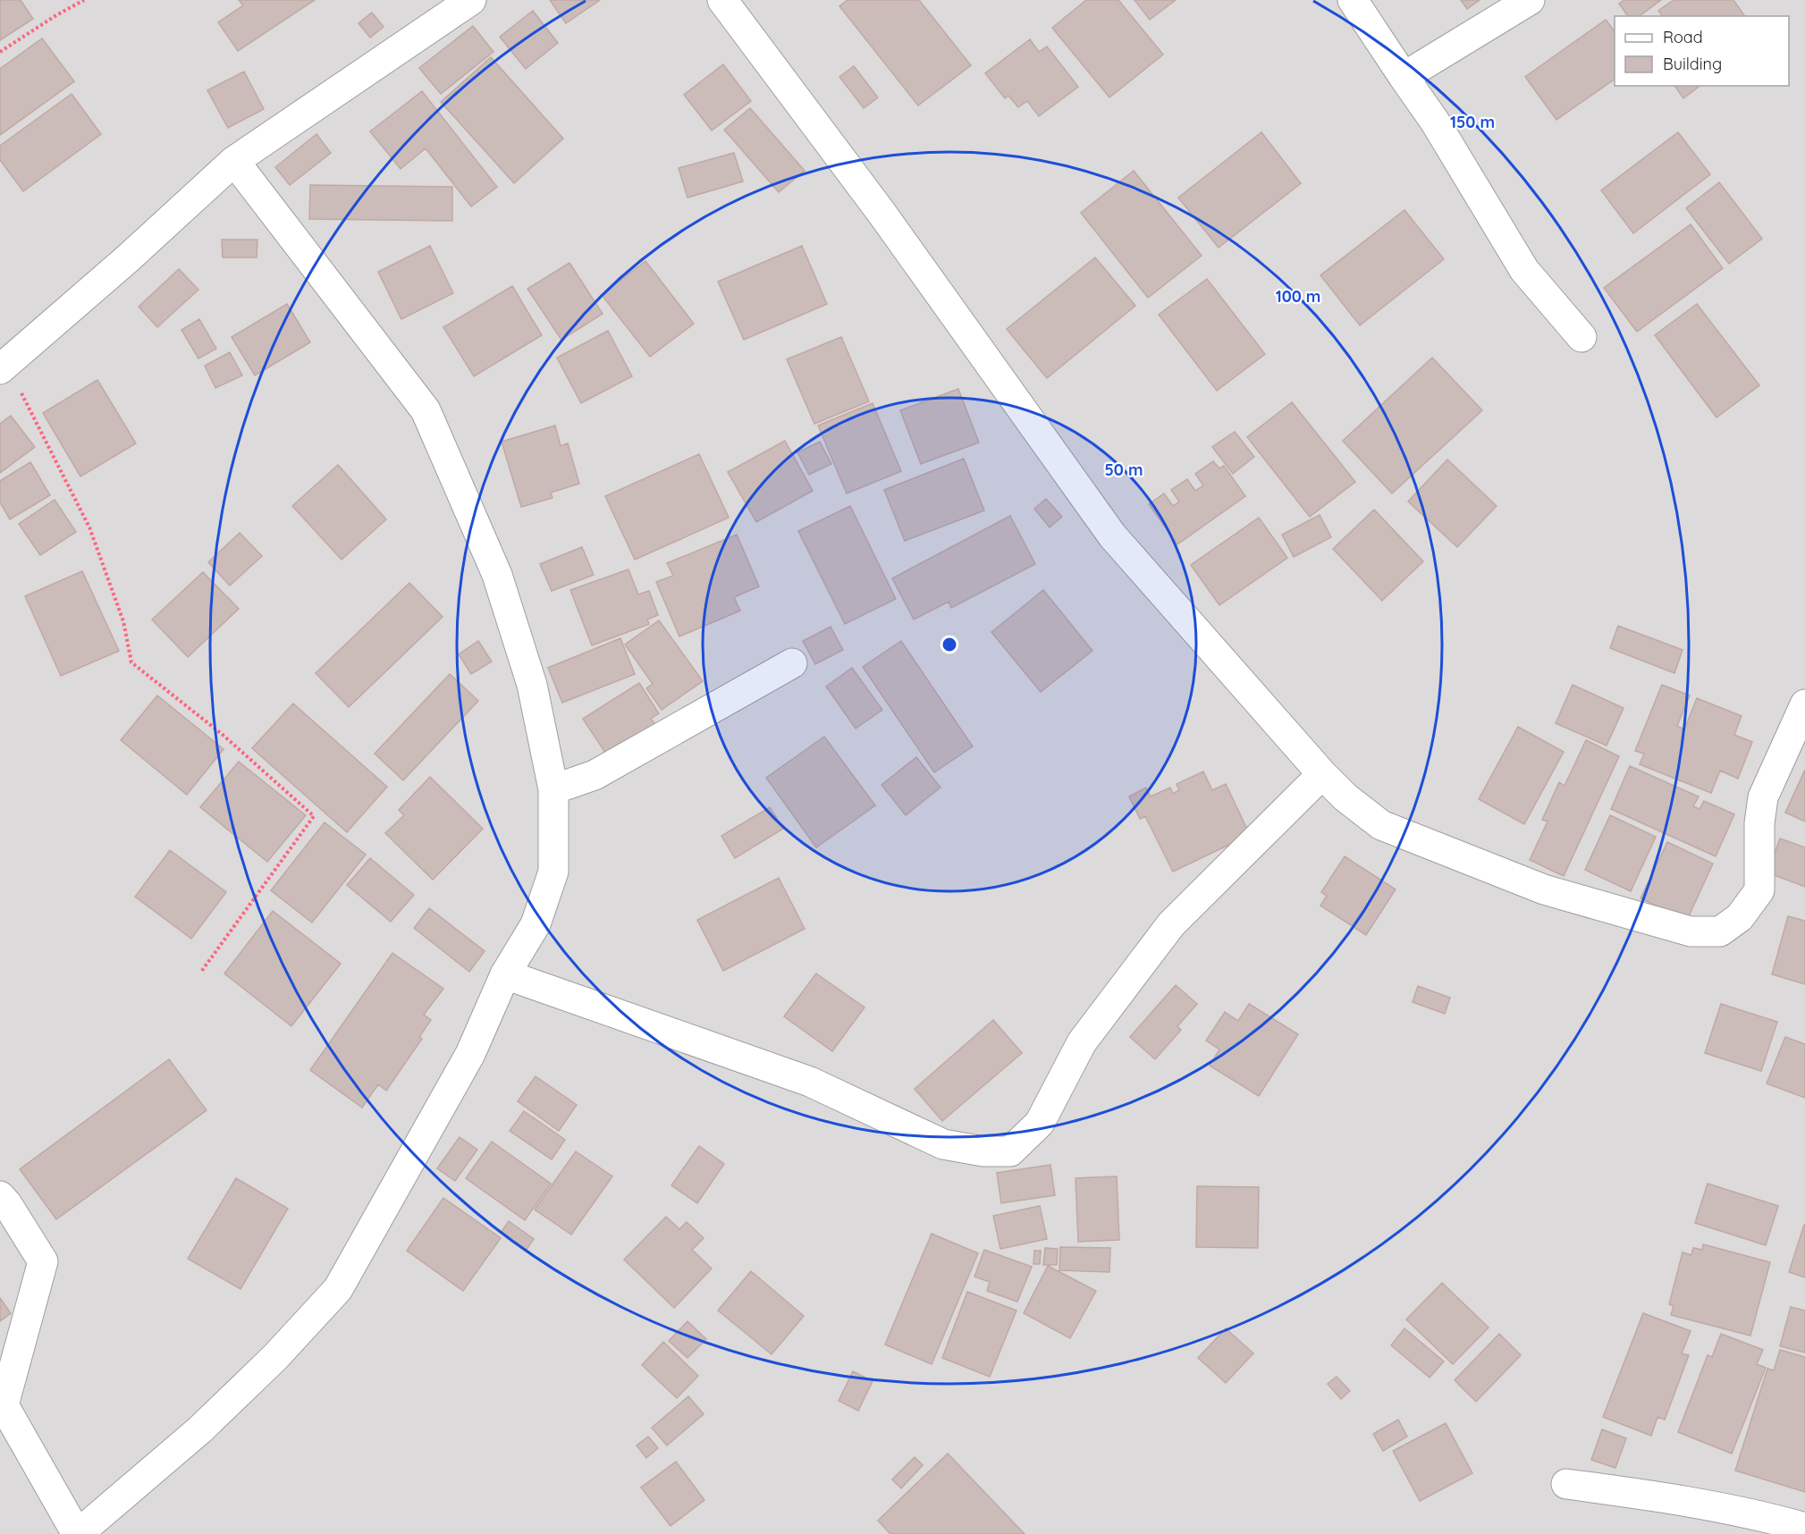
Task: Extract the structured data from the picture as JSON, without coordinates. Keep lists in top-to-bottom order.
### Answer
{
  "legend": ["Road", "Building"],
  "rings": ["150 m", "100 m", "50 m"]
}
